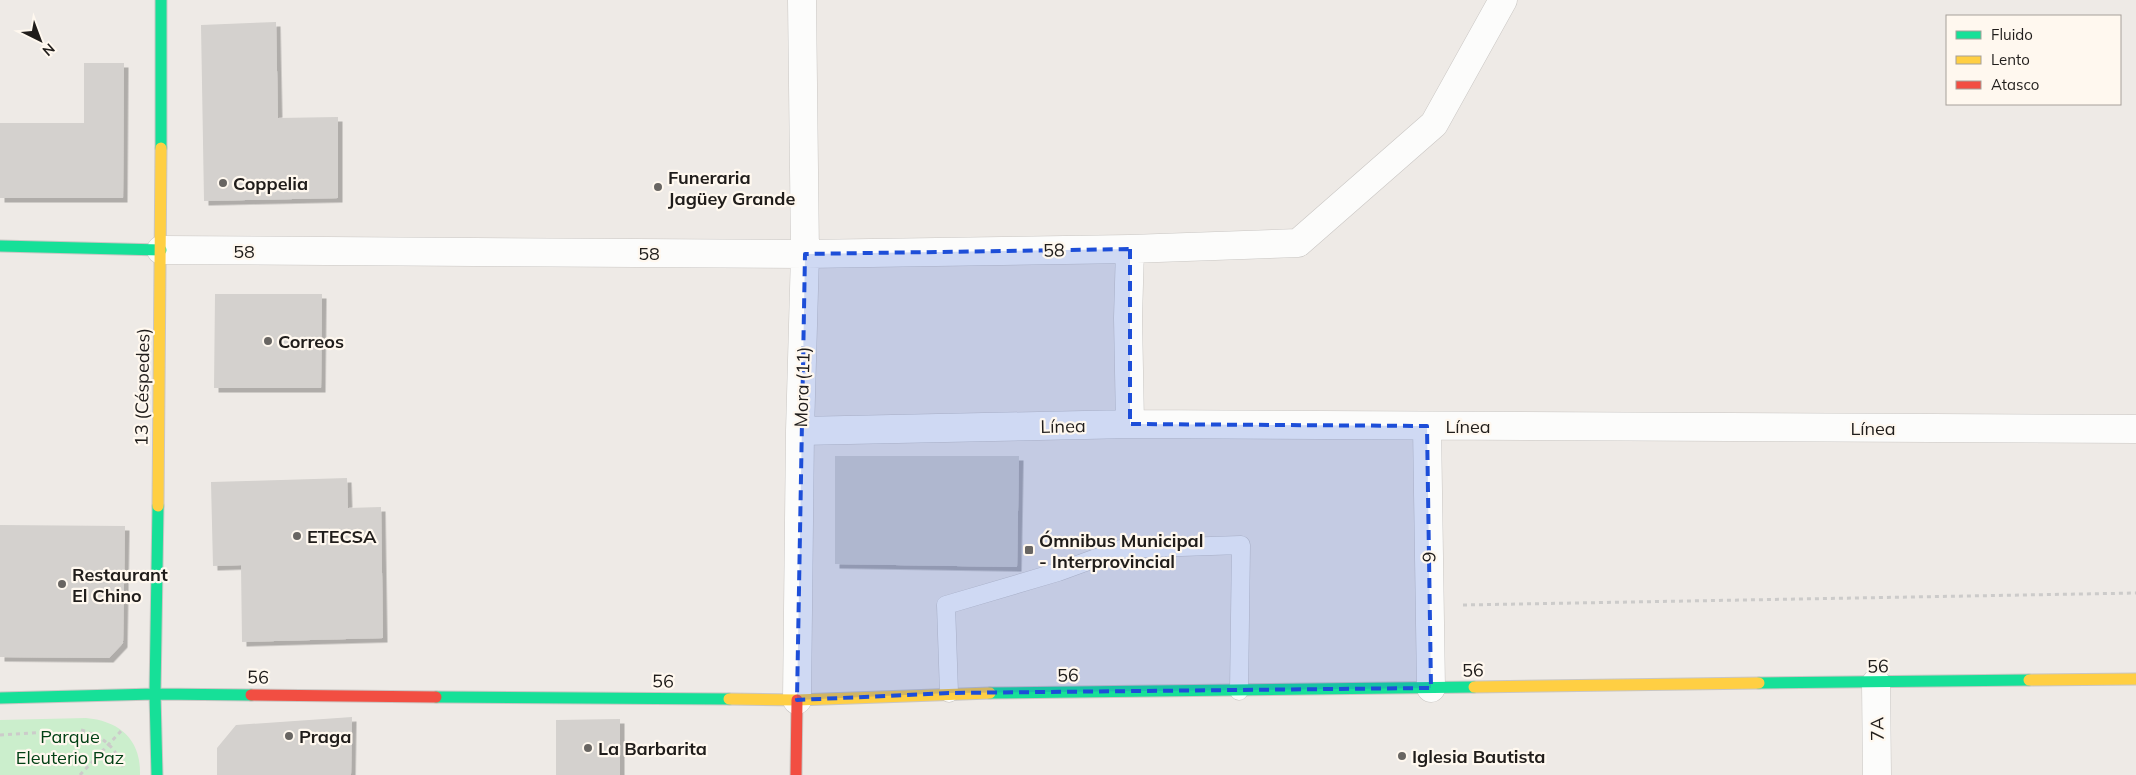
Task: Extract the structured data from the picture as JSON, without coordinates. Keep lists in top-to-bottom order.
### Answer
{
  "streets": {
    "main road": [
      "58",
      "13 (Céspedes)",
      "Mora (11)",
      "56"
    ],
    "street": ["Línea", "9", "7A"]
  },
  "crossings": [
    ["58", "13 (Céspedes)"],
    ["58", "Mora (11)"],
    ["13 (Céspedes)", "56"],
    ["Mora (11)", "Línea"],
    ["Mora (11)", "56"],
    ["Línea", "9"],
    ["9", "56"],
    ["56", "7A"]
  ],
  "parks": ["Parque Eleuterio Paz"],
  "places": {
    "other": [
      "Coppelia",
      "Funeraria Jagüey Grande",
      "Correos",
      "ETECSA",
      "Restaurant El Chino",
      "Praga",
      "La Barbarita",
      "Iglesia Bautista"
    ],
    "transit": ["Ómnibus Municipal - Interprovincial"]
  },
  "legend": ["Fluido", "Lento", "Atasco"],
  "north": "bottom right"
}
